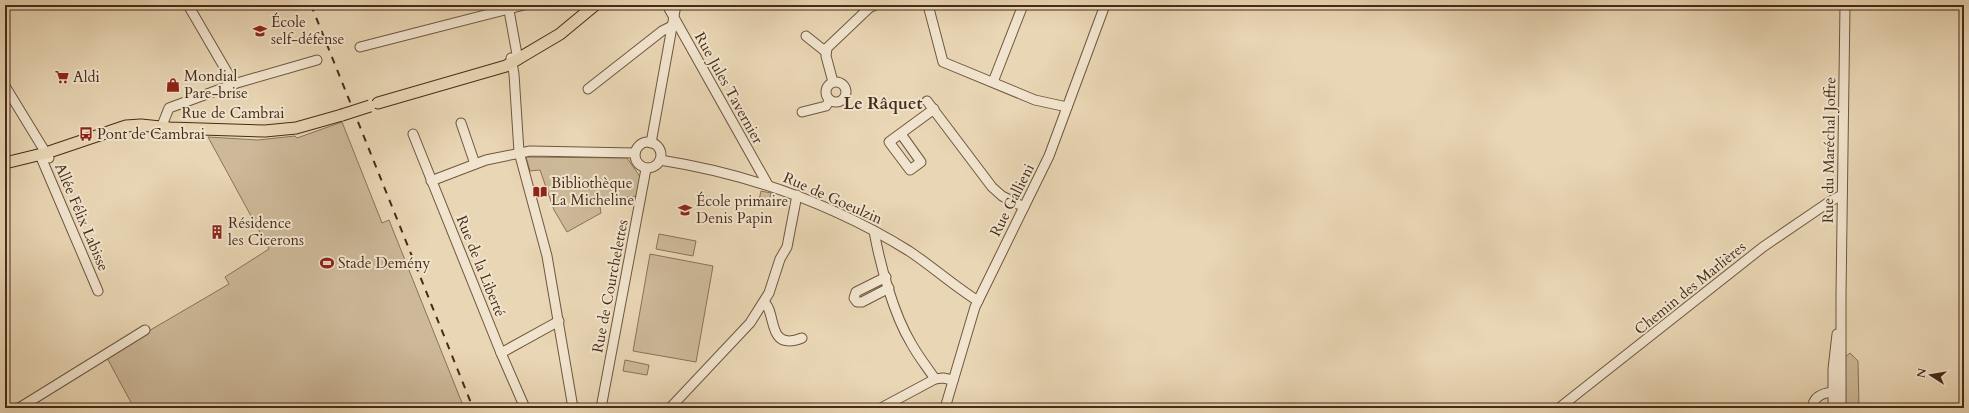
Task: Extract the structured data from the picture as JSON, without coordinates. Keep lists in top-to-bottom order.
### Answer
{
  "streets": {
    "main road": ["Rue de Cambrai"],
    "street": [
      "Rue Jules Tavernier",
      "Rue du Maréchal Joffre",
      "Rue de Goeulzin",
      "Rue Gallieni",
      "Allée Félix Labisse",
      "Rue de la Liberté",
      "Rue de Courchelettes",
      "Chemin des Marlières"
    ]
  },
  "crossings": [
    ["Rue Jules Tavernier", "Rue de Goeulzin"],
    ["Rue de Cambrai", "Allée Félix Labisse"],
    ["Rue du Maréchal Joffre", "Chemin des Marlières"],
    ["Rue de Goeulzin", "Rue Gallieni"],
    ["Rue de Goeulzin", "Rue de Courchelettes"]
  ],
  "districts": ["Le Râquet"],
  "places": {
    "school or university": ["École self-défense", "École primaire Denis Papin"],
    "supermarket": ["Aldi"],
    "shop": ["Mondial Pare-brise"],
    "bus stop": ["Pont de Cambrai"],
    "library": ["Bibliothèque La Micheline"],
    "building": ["Résidence les Cicerons"],
    "sports": ["Stade Demény"]
  },
  "north": "left"
}
